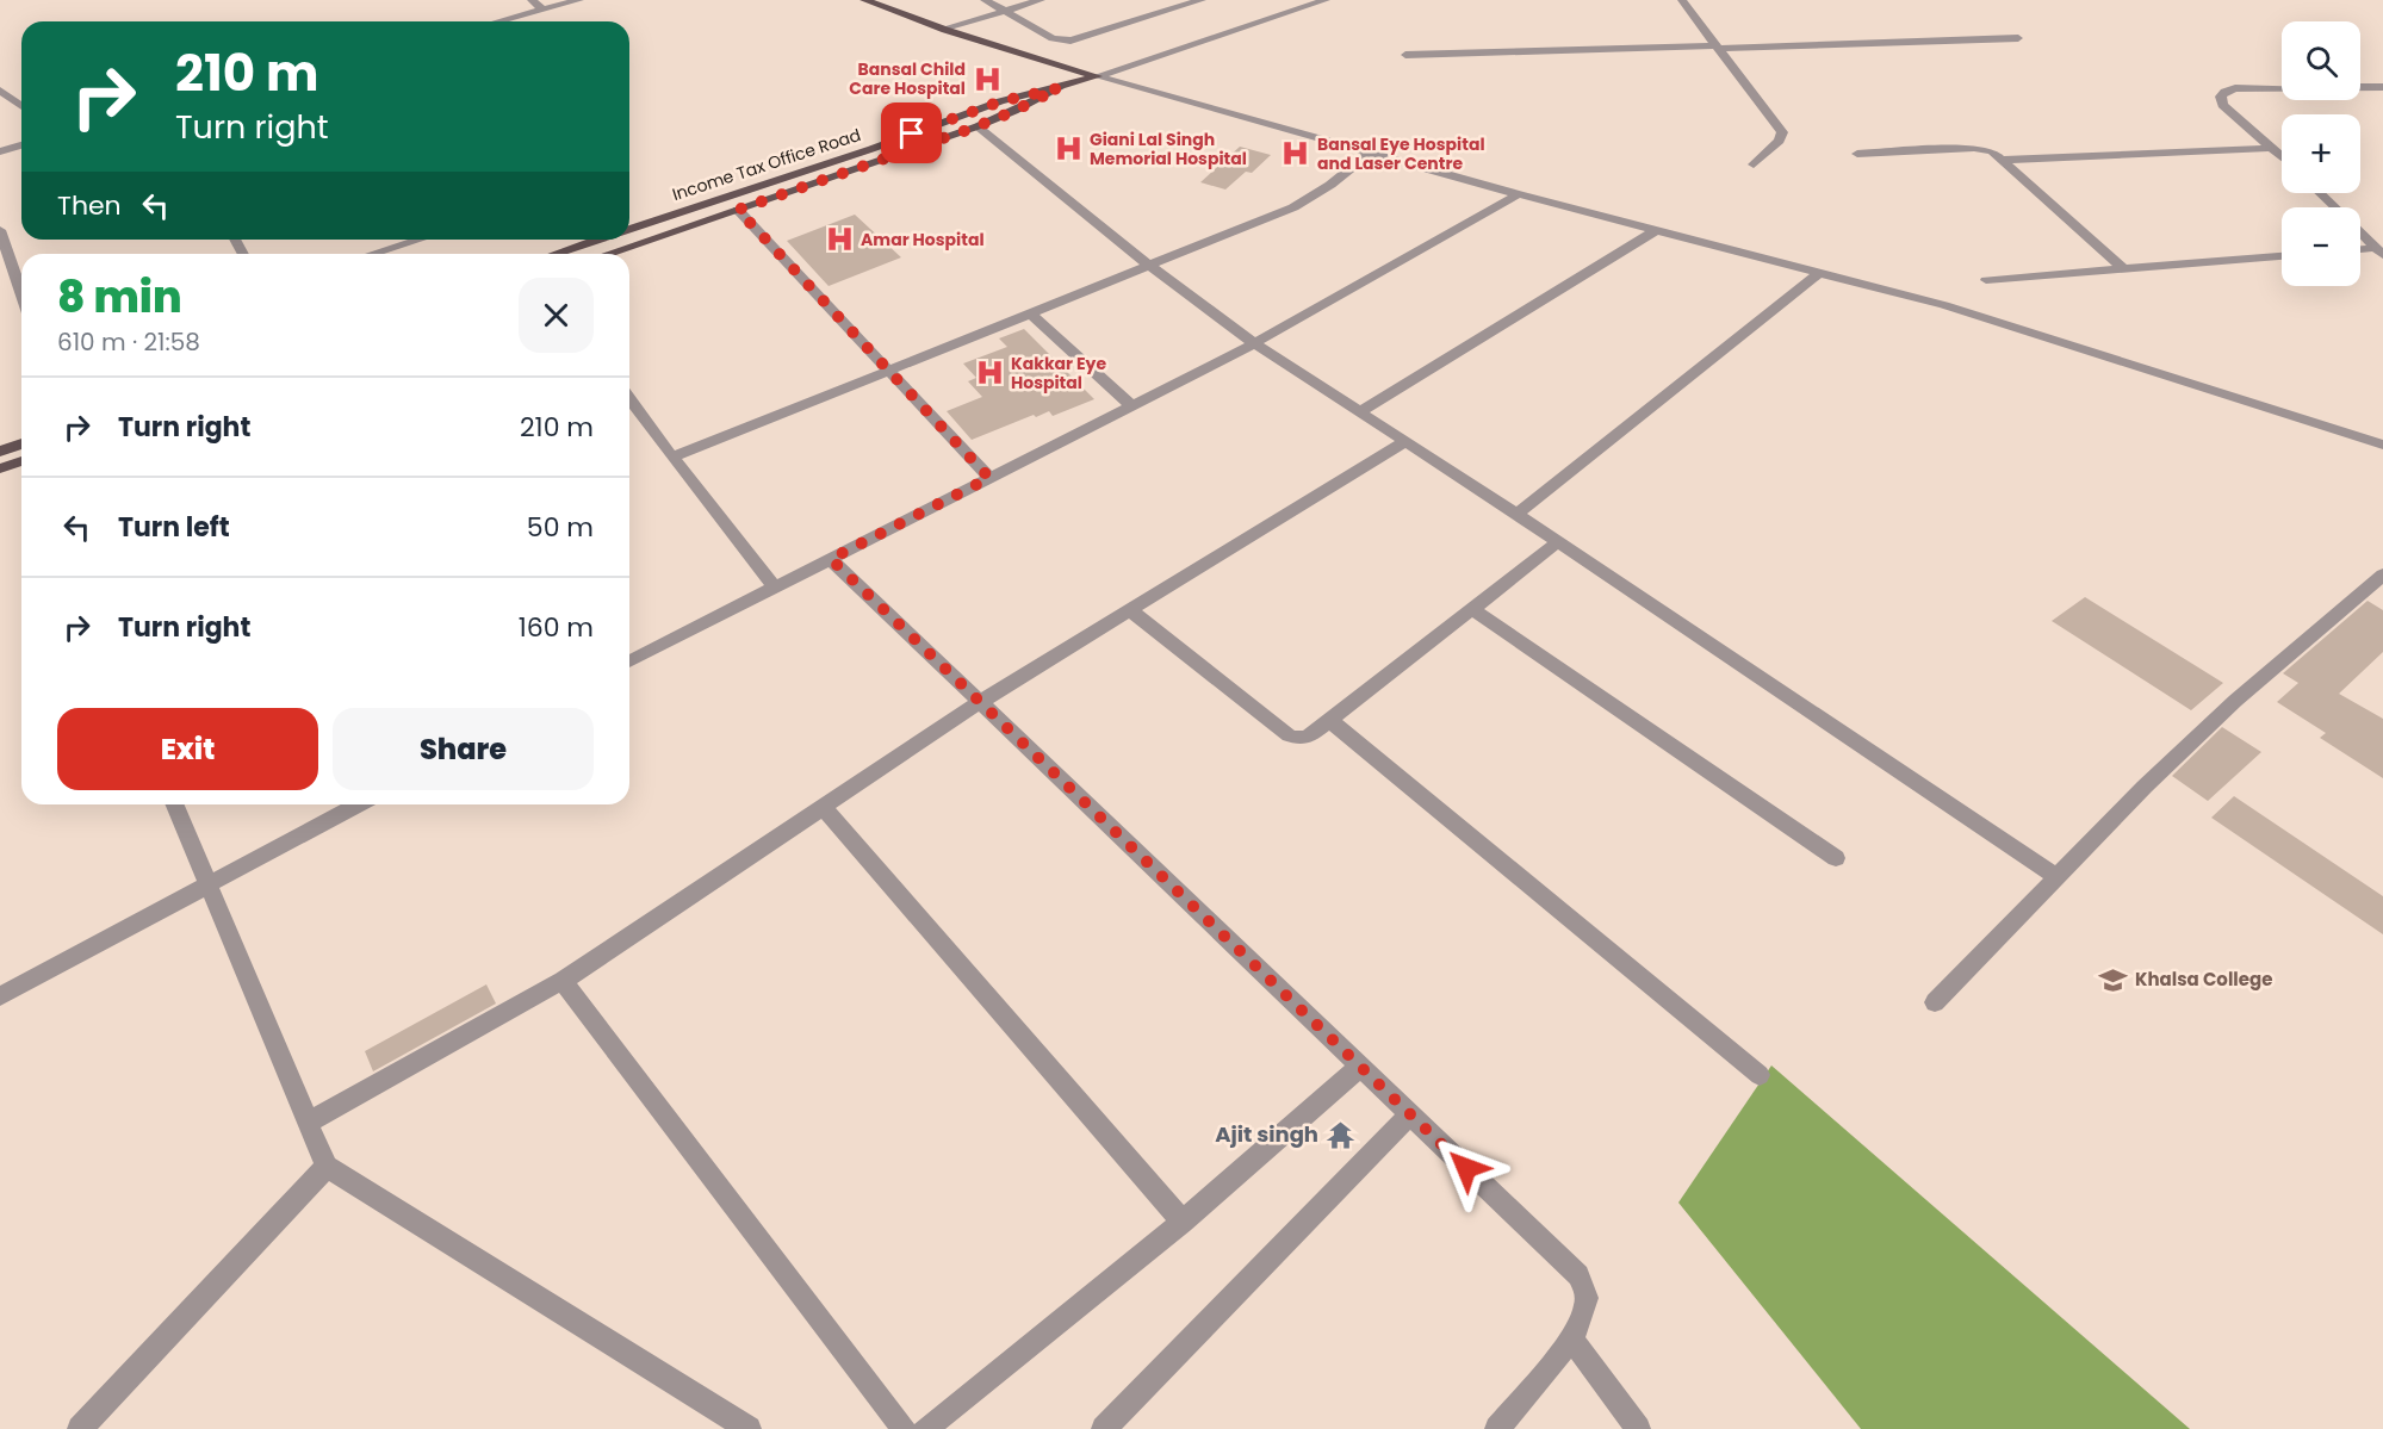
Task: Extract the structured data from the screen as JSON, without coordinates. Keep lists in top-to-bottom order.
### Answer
{
  "streets": {
    "main road": ["Income Tax Office Road"]
  },
  "places": {
    "hospital": [
      "Bansal Child Care Hospital",
      "Giani Lal Singh Memorial Hospital",
      "Bansal Eye Hospital and Laser Centre",
      "Amar Hospital",
      "Kakkar Eye Hospital"
    ],
    "school or university": ["Khalsa College"],
    "temple": ["Ajit singh"]
  },
  "page": {
    "map_buttons": ["+", "−"],
    "turn": ["210 m", "Turn right"],
    "then": "Then",
    "heading": ["8 min", "610 m · 21:58"],
    "list": [
      {
        "name": "Turn right",
        "value": "210 m"
      },
      {
        "name": "Turn left",
        "value": "50 m"
      },
      {
        "name": "Turn right",
        "value": "160 m"
      }
    ],
    "buttons": ["Exit", "Share"]
  }
}
